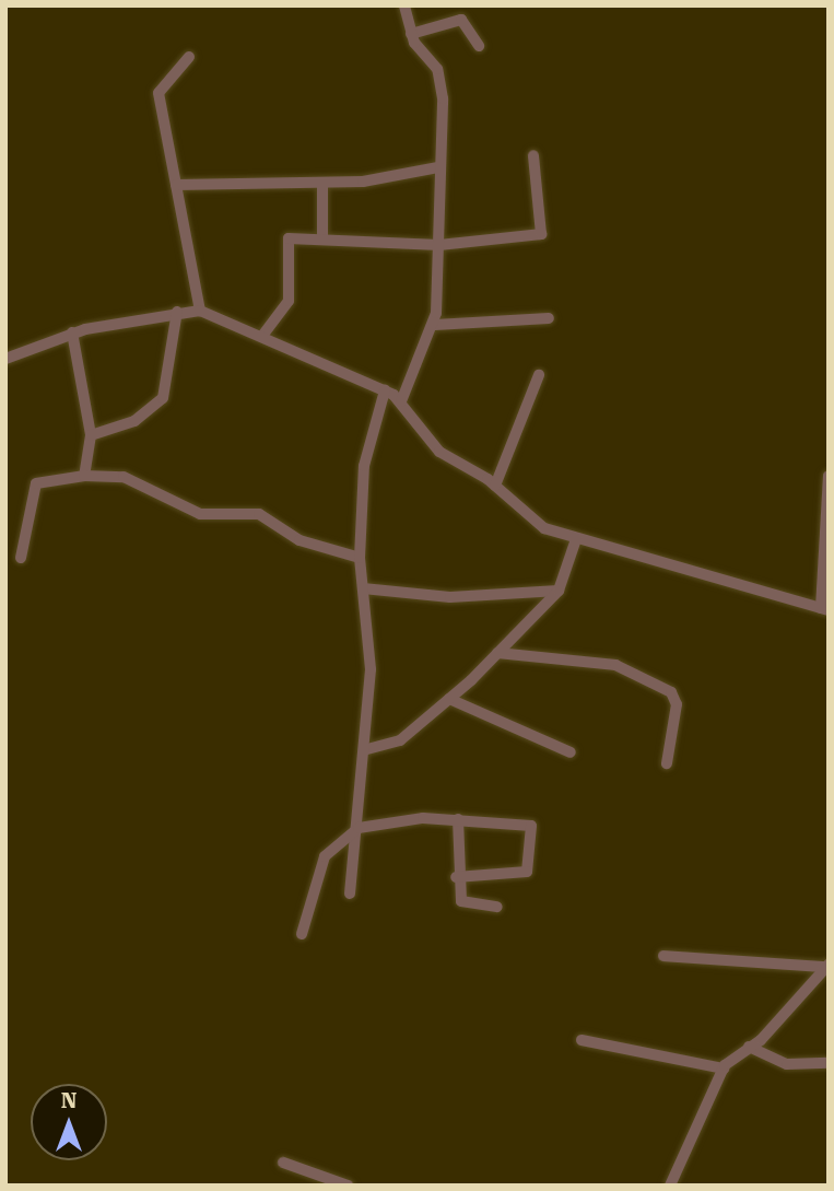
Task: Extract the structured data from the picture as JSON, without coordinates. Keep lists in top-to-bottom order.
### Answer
{
  "north": "top"
}
